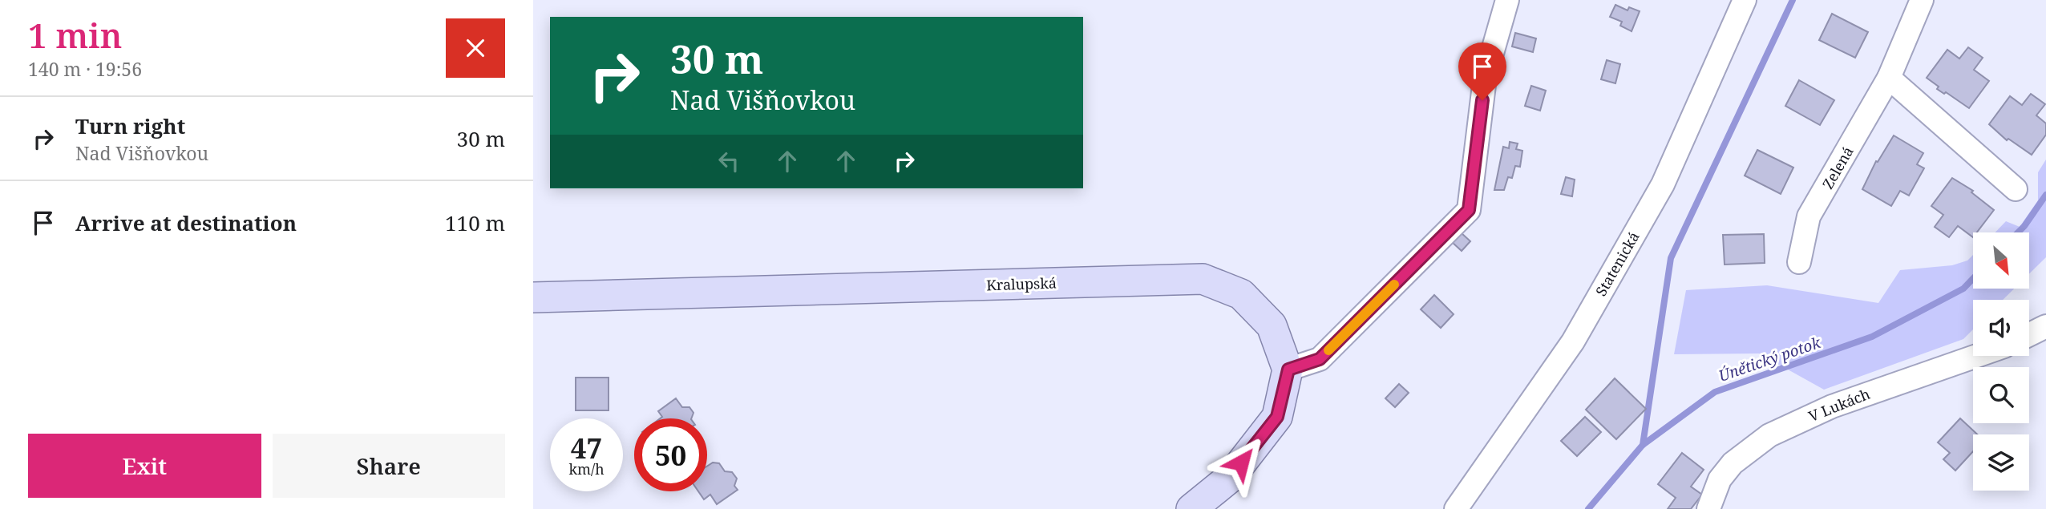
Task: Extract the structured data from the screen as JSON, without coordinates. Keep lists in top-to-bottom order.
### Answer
{
  "streets": {
    "main road": ["Kralupská"],
    "street": ["Zelená", "Statenická", "V Lukách"]
  },
  "water": ["Únětický potok"],
  "north": "bottom right",
  "page": {
    "heading": ["1 min", "140 m · 19:56"],
    "turn": ["30 m", "Nad Višňovkou"],
    "list": [
      {
        "name": "Turn right",
        "note": "Nad Višňovkou",
        "value": "30 m"
      },
      {
        "name": "Arrive at destination",
        "value": "110 m"
      }
    ],
    "speed": "47 km/h",
    "limit": "50",
    "buttons": ["Exit", "Share"]
  }
}
